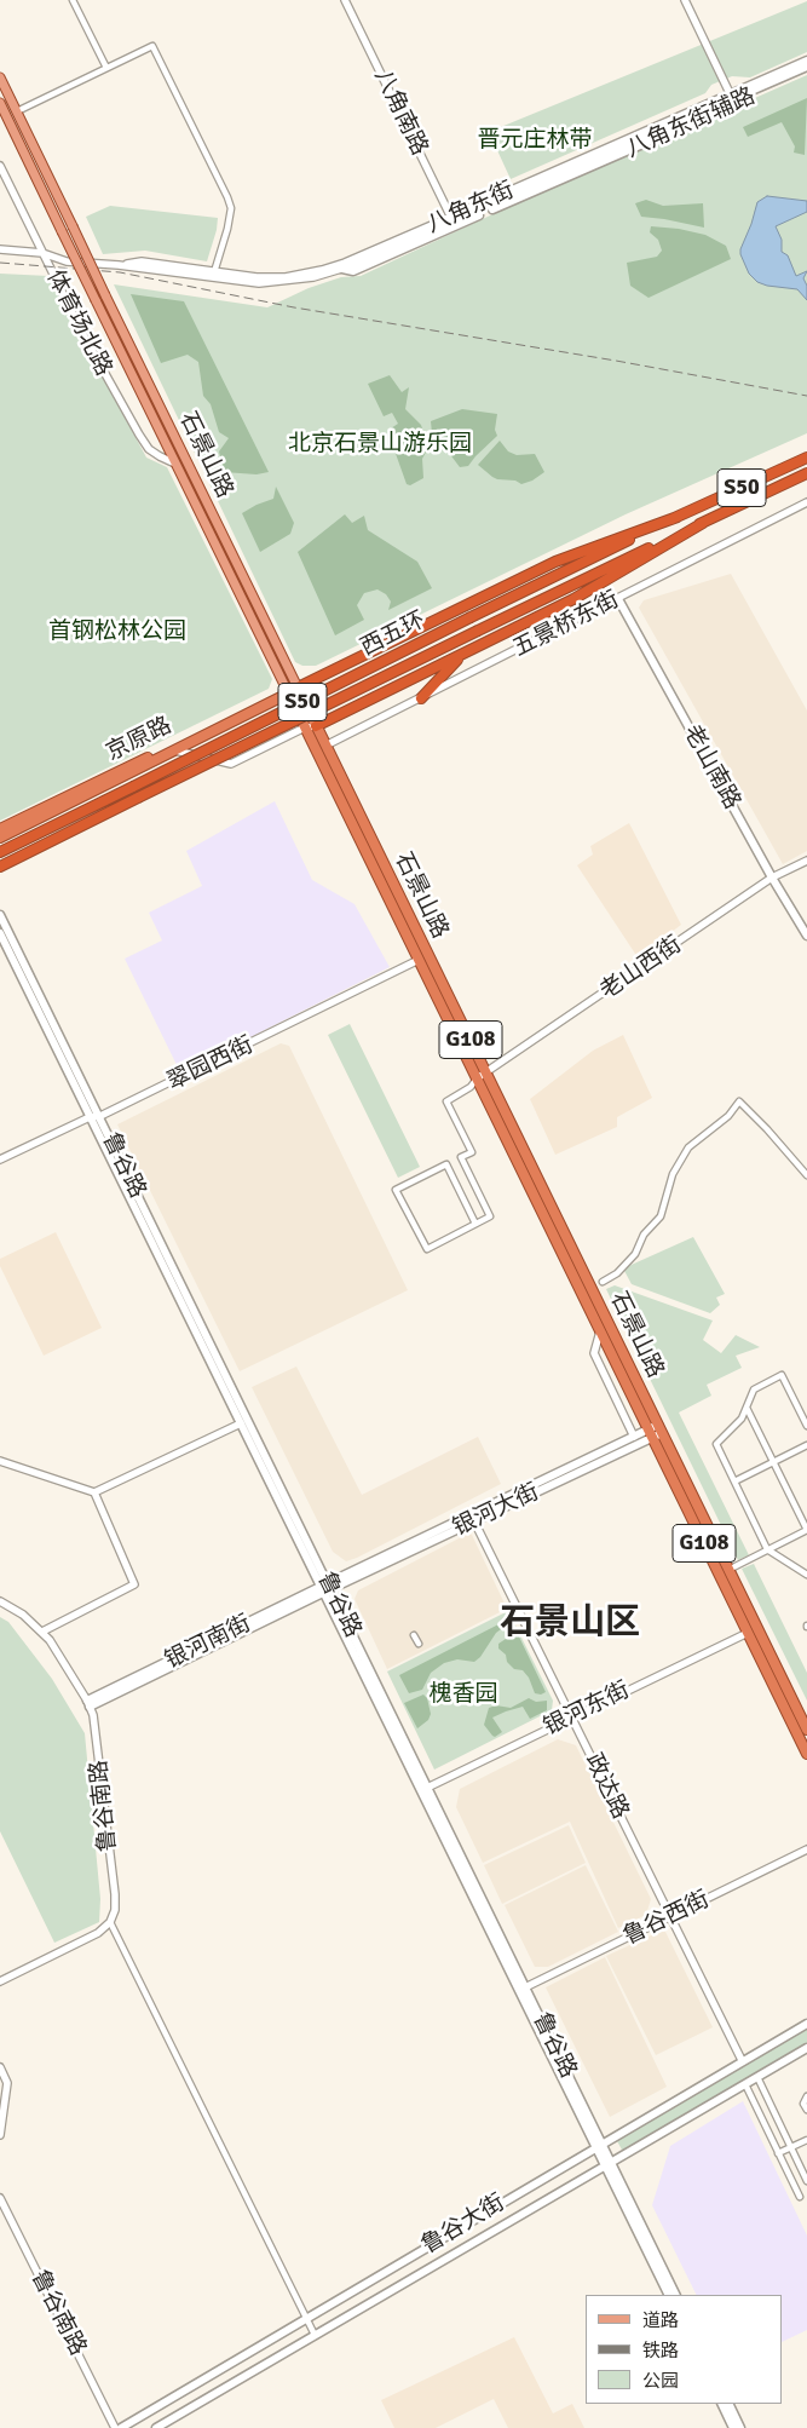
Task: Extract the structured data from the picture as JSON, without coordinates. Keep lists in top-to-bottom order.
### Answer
{
  "streets": {
    "highway": [
      "石景山路",
      "S50",
      "西五环",
      "京原路",
      "G108"
    ],
    "main road": [
      "八角东街辅路",
      "八角东街",
      "老山南路",
      "鲁谷路",
      "银河大街",
      "银河南街",
      "鲁谷大街"
    ],
    "street": [
      "八角南路",
      "体育场北路",
      "五景桥东街",
      "老山西街",
      "翠园西街",
      "银河东街",
      "政达路",
      "鲁谷南路",
      "鲁谷西街"
    ]
  },
  "crossings": [
    ["八角南路", "八角东街"],
    ["八角东街辅路", "八角东街"],
    ["八角东街", "体育场北路"],
    ["体育场北路", "石景山路"],
    ["石景山路", "五景桥东街"],
    ["石景山路", "京原路"],
    ["石景山路", "老山西街"],
    ["石景山路", "翠园西街"],
    ["石景山路", "银河大街"],
    ["石景山路", "银河东街"],
    ["五景桥东街", "老山南路"],
    ["老山南路", "老山西街"],
    ["翠园西街", "鲁谷路"],
    ["鲁谷路", "银河大街"],
    ["鲁谷路", "银河南街"],
    ["鲁谷路", "银河东街"],
    ["鲁谷路", "鲁谷西街"],
    ["鲁谷路", "鲁谷大街"],
    ["银河大街", "银河南街"],
    ["银河大街", "政达路"],
    ["银河南街", "鲁谷南路"],
    ["银河东街", "政达路"],
    ["政达路", "鲁谷西街"],
    ["政达路", "鲁谷大街"]
  ],
  "districts": ["石景山区"],
  "parks": [
    "晋元庄林带",
    "北京石景山游乐园",
    "首钢松林公园",
    "槐香园"
  ],
  "legend": ["道路", "铁路", "公园"]
}
